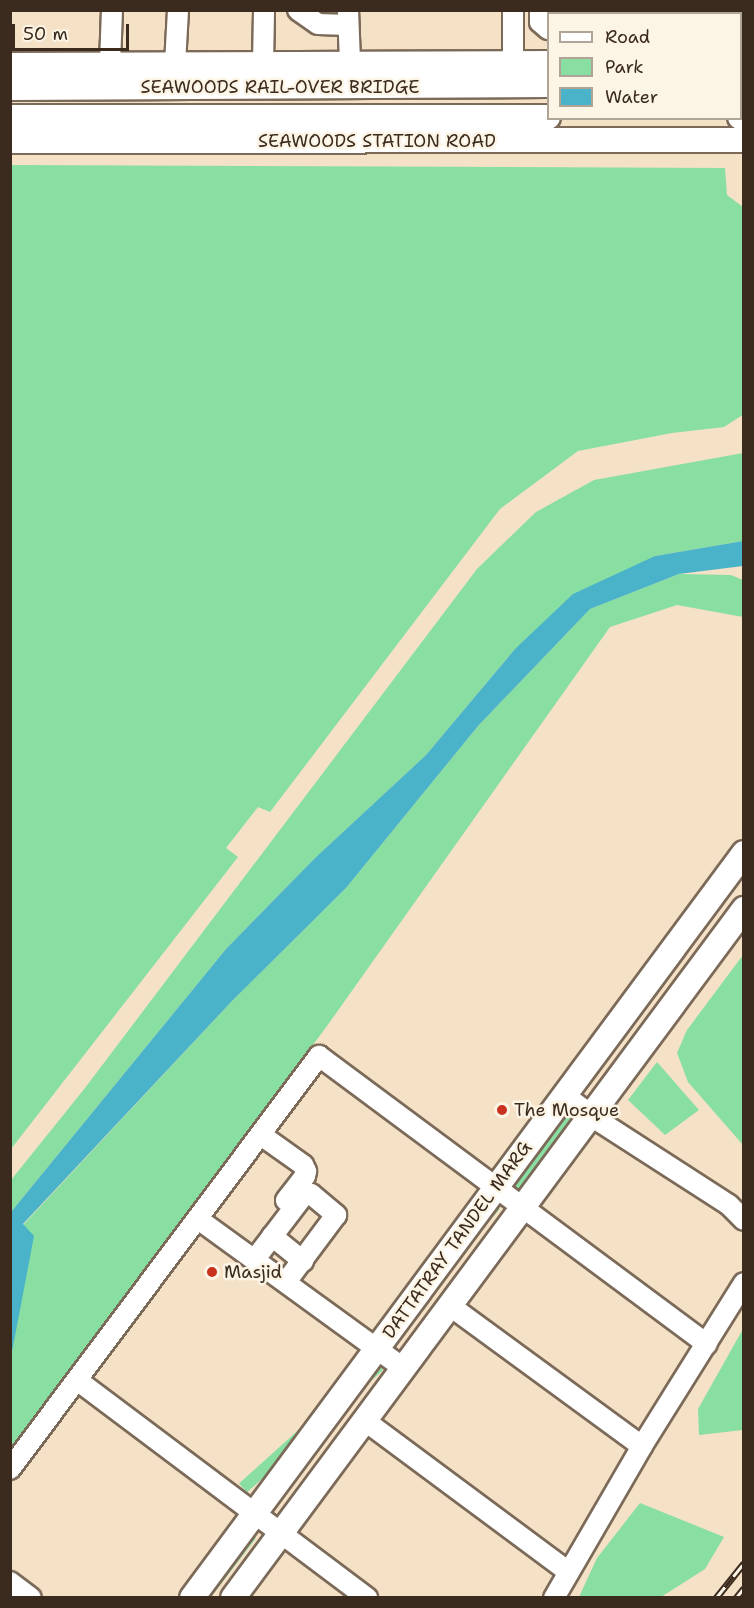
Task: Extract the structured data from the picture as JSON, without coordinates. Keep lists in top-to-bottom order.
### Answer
{
  "streets": {
    "main road": ["SEAWOODS RAIL-OVER BRIDGE", "SEAWOODS STATION ROAD", "DATTATRAY TANDEL MARG"]
  },
  "places": ["The Mosque", "Masjid"],
  "legend": ["Road", "Park", "Water"],
  "scale_bar": "50 m"
}
